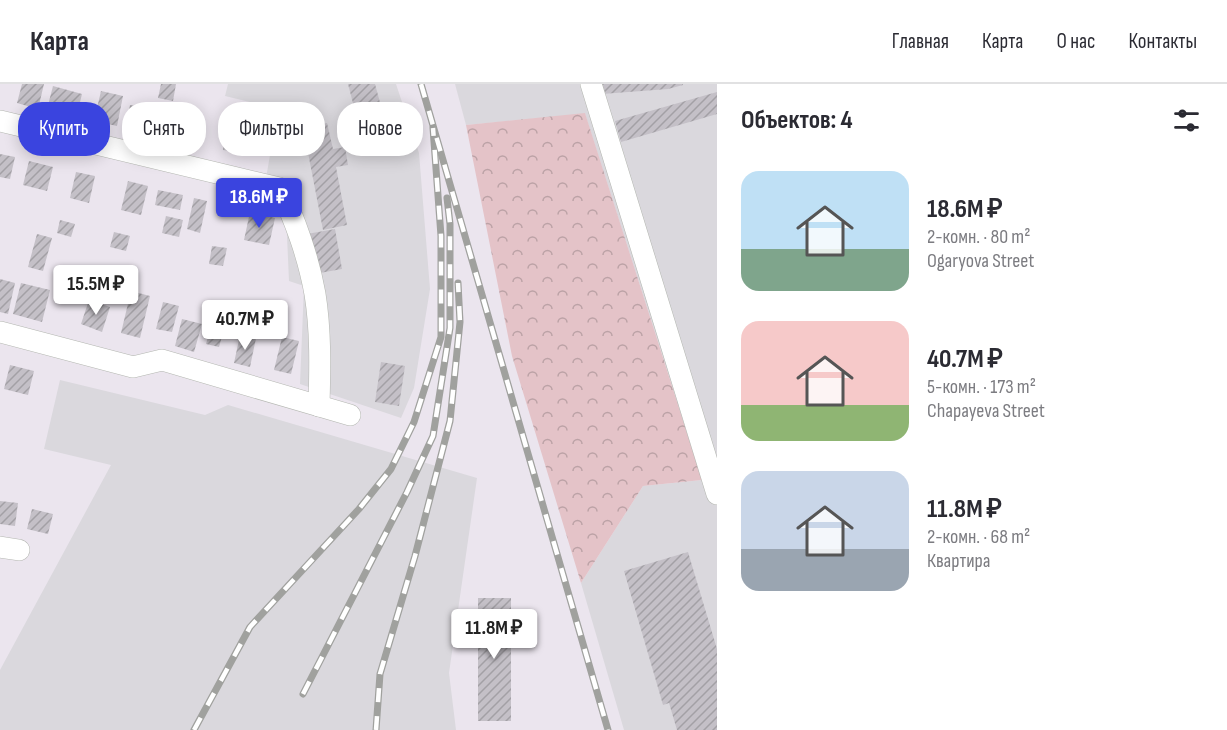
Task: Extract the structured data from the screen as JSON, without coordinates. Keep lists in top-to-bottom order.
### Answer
{
  "page": {
    "header": "Карта",
    "nav": [
      "Главная",
      "Карта",
      "О нас",
      "Контакты"
    ],
    "heading": "Объектов: 4",
    "chip": [
      "Купить",
      "Снять",
      "Фильтры",
      "Новое"
    ],
    "list": [
      {
        "name": "18.6M ₽",
        "note": "2-комн. · 80 m² · Ogaryova Street"
      },
      {
        "name": "40.7M ₽",
        "note": "5-комн. · 173 m² · Chapayeva Street"
      },
      {
        "name": "11.8M ₽",
        "note": "2-комн. · 68 m² · Квартира"
      }
    ],
    "price": [
      "18.6M ₽",
      "15.5M ₽",
      "40.7M ₽",
      "11.8M ₽"
    ]
  }
}
